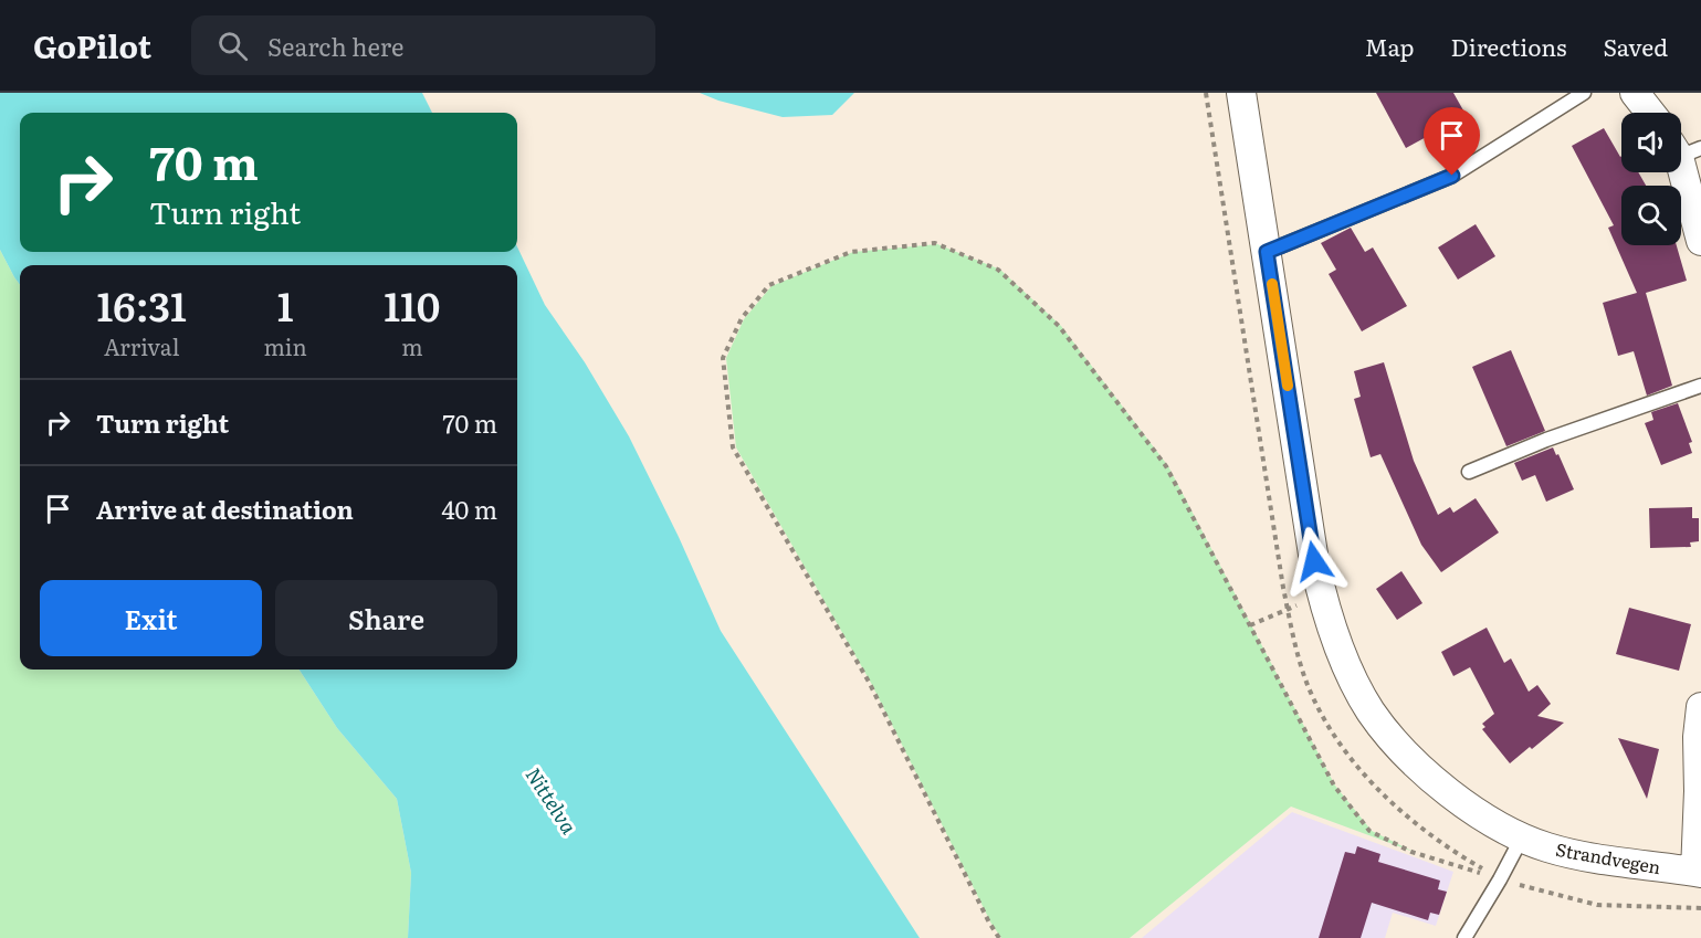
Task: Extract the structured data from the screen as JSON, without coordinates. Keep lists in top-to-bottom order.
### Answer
{
  "streets": {
    "street": ["Strandvegen"]
  },
  "water": ["Nittelva"],
  "page": {
    "header": "GoPilot",
    "search": "Search here",
    "nav": ["Map", "Directions", "Saved"],
    "turn": ["70 m", "Turn right"],
    "eta": [
      "16:31",
      "Arrival",
      "1",
      "min",
      "110",
      "m"
    ],
    "list": [
      {
        "name": "Turn right",
        "value": "70 m"
      },
      {
        "name": "Arrive at destination",
        "value": "40 m"
      }
    ],
    "buttons": ["Exit", "Share"]
  }
}
